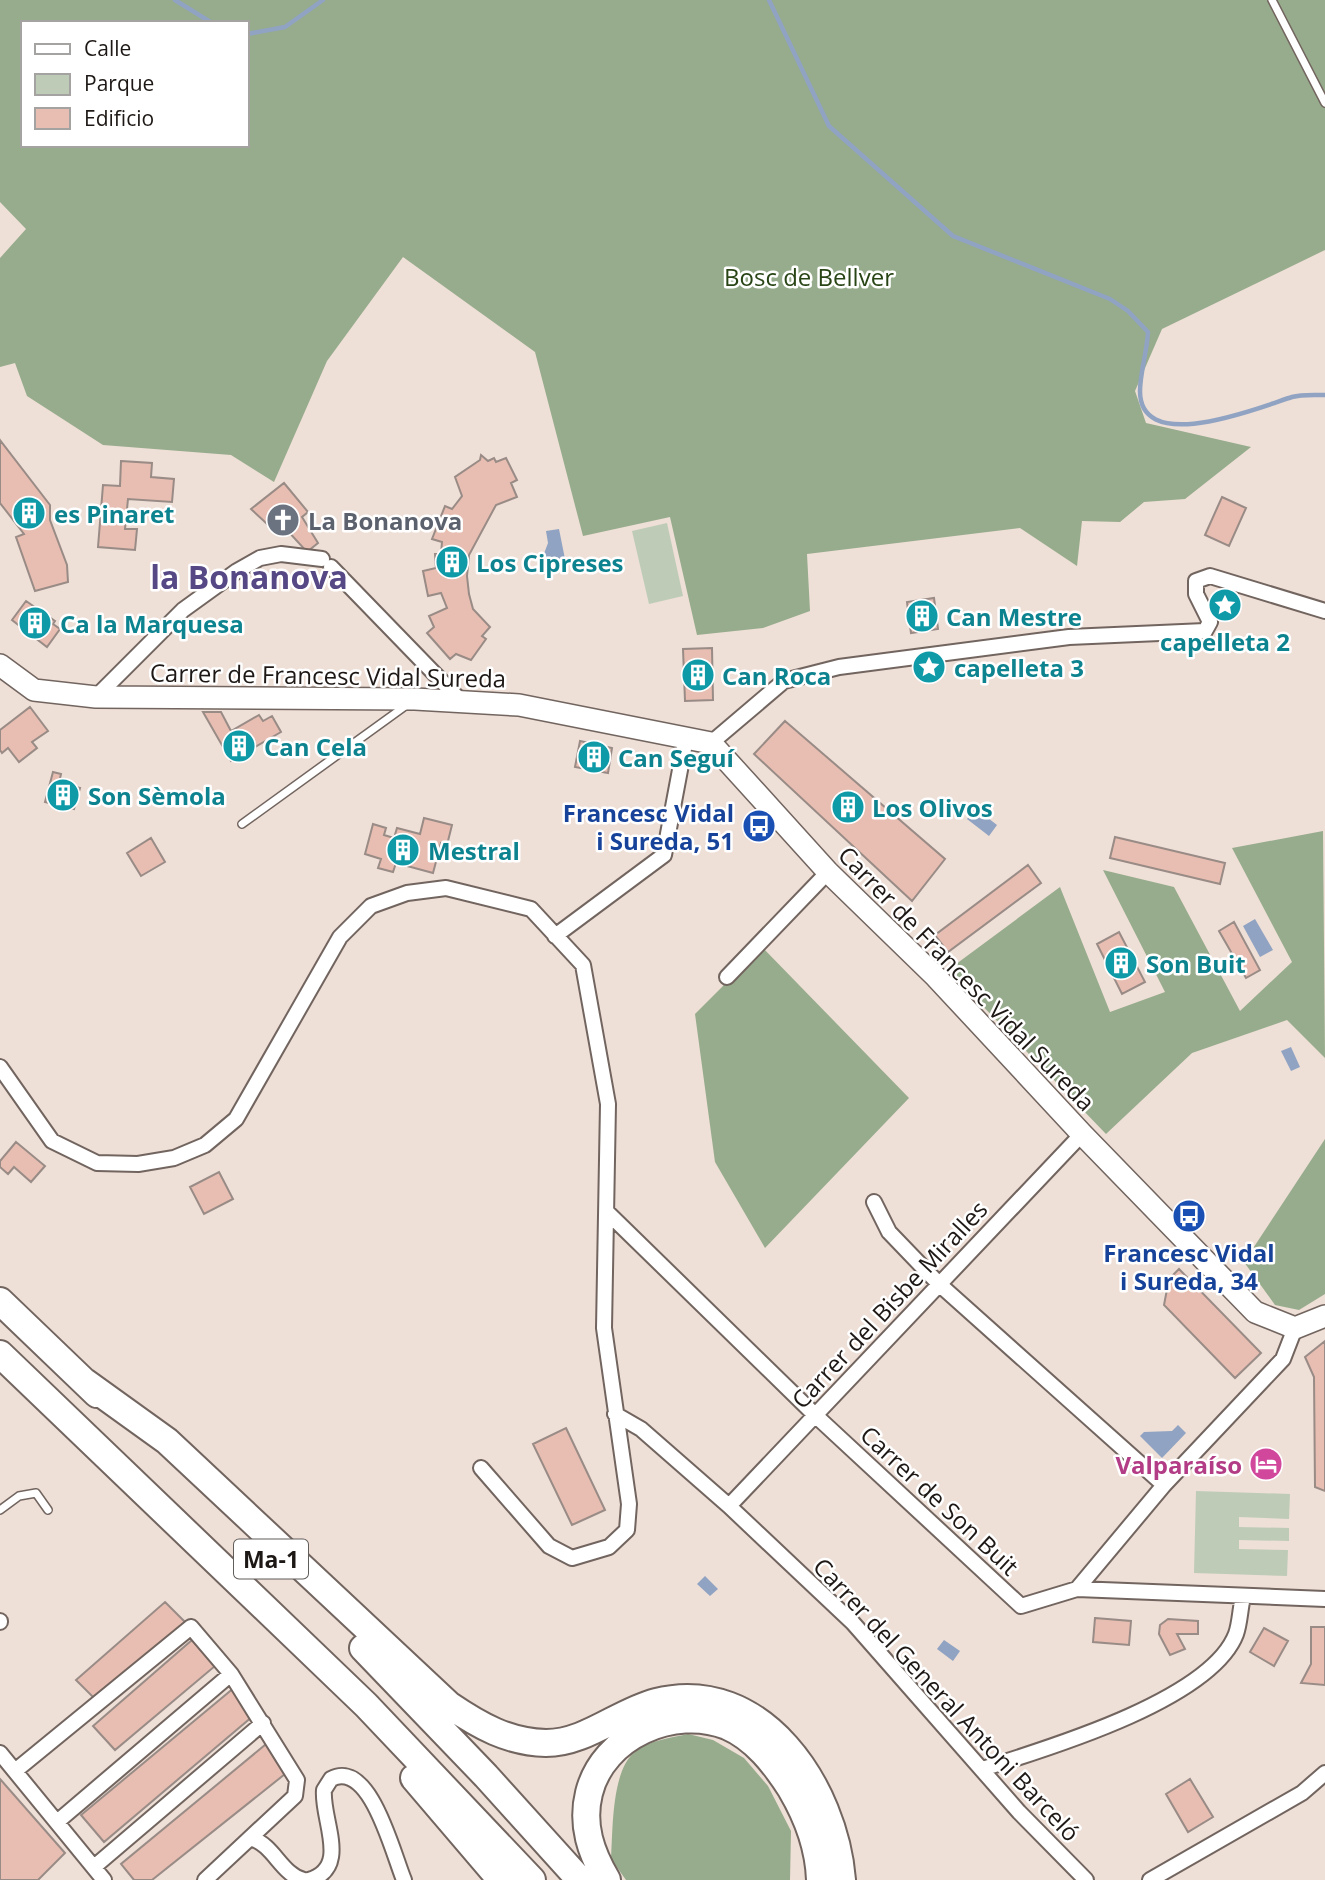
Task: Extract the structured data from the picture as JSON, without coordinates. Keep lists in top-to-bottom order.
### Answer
{
  "streets": {
    "highway": ["Ma-1"],
    "street": [
      "Carrer de Francesc Vidal Sureda",
      "Carrer del Bisbe Miralles",
      "Carrer de Son Buit",
      "Carrer del General Antoni Barceló"
    ]
  },
  "crossings": [
    ["Carrer de Francesc Vidal Sureda", "Carrer del Bisbe Miralles"],
    ["Carrer del Bisbe Miralles", "Carrer de Son Buit"],
    ["Carrer del Bisbe Miralles", "Carrer del General Antoni Barceló"]
  ],
  "districts": ["la Bonanova"],
  "parks": ["Bosc de Bellver"],
  "places": {
    "building": [
      "es Pinaret",
      "Los Cipreses",
      "Can Mestre",
      "Ca la Marquesa",
      "Can Roca",
      "Can Cela",
      "Can Seguí",
      "Son Sèmola",
      "Los Olivos",
      "Mestral",
      "Son Buit"
    ],
    "church": ["La Bonanova"],
    "place": ["capelleta 2", "capelleta 3"],
    "bus stop": ["Francesc Vidal i Sureda, 51", "Francesc Vidal i Sureda, 34"],
    "hotel": ["Valparaíso"]
  },
  "legend": ["Calle", "Parque", "Edificio"]
}
